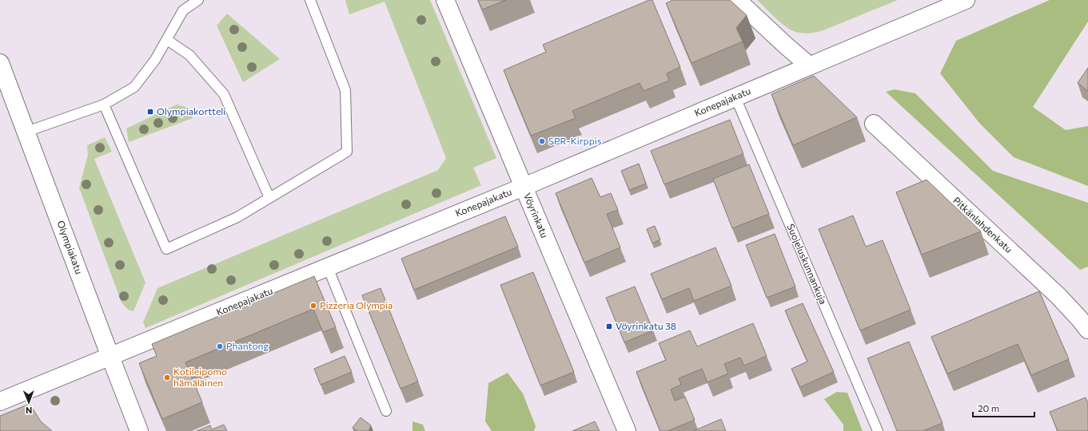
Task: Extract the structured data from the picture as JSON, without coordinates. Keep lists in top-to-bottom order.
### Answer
{
  "streets": {
    "street": [
      "Konepajakatu",
      "Vöyrinkatu",
      "Pitkänlahdenkatu",
      "Olympiakatu"
    ],
    "lane": ["Suojeluskunnankuja"]
  },
  "crossings": [
    ["Konepajakatu", "Vöyrinkatu"],
    ["Konepajakatu", "Olympiakatu"],
    ["Konepajakatu", "Suojeluskunnankuja"]
  ],
  "places": {
    "transit": ["Olympiakortteli", "Vöyrinkatu 38"],
    "other": [
      "SPR-Kirppis",
      "Pizzeria Olympia",
      "Phantong",
      "Kotileipomo hämäläinen"
    ]
  },
  "scale_bar": "20 m",
  "north": "bottom"
}
